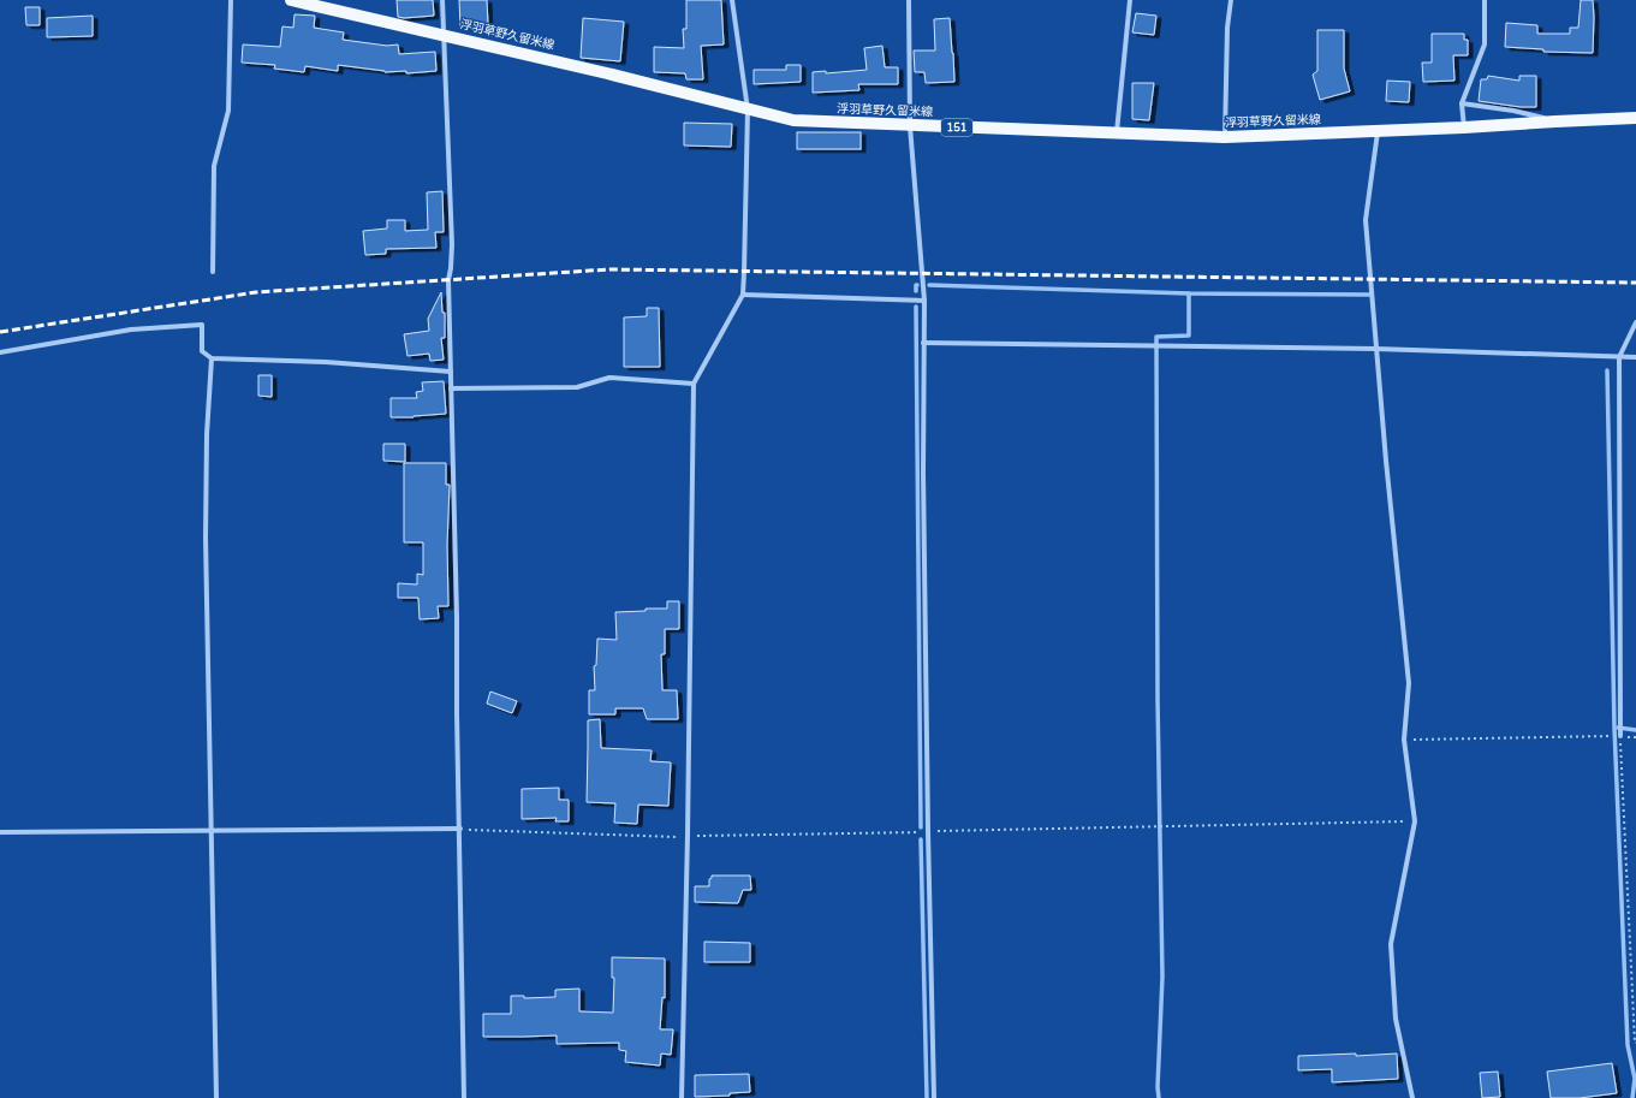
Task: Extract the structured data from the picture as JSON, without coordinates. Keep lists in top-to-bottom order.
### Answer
{
  "streets": {
    "main road": ["浮羽草野久留米線", "151"]
  }
}
